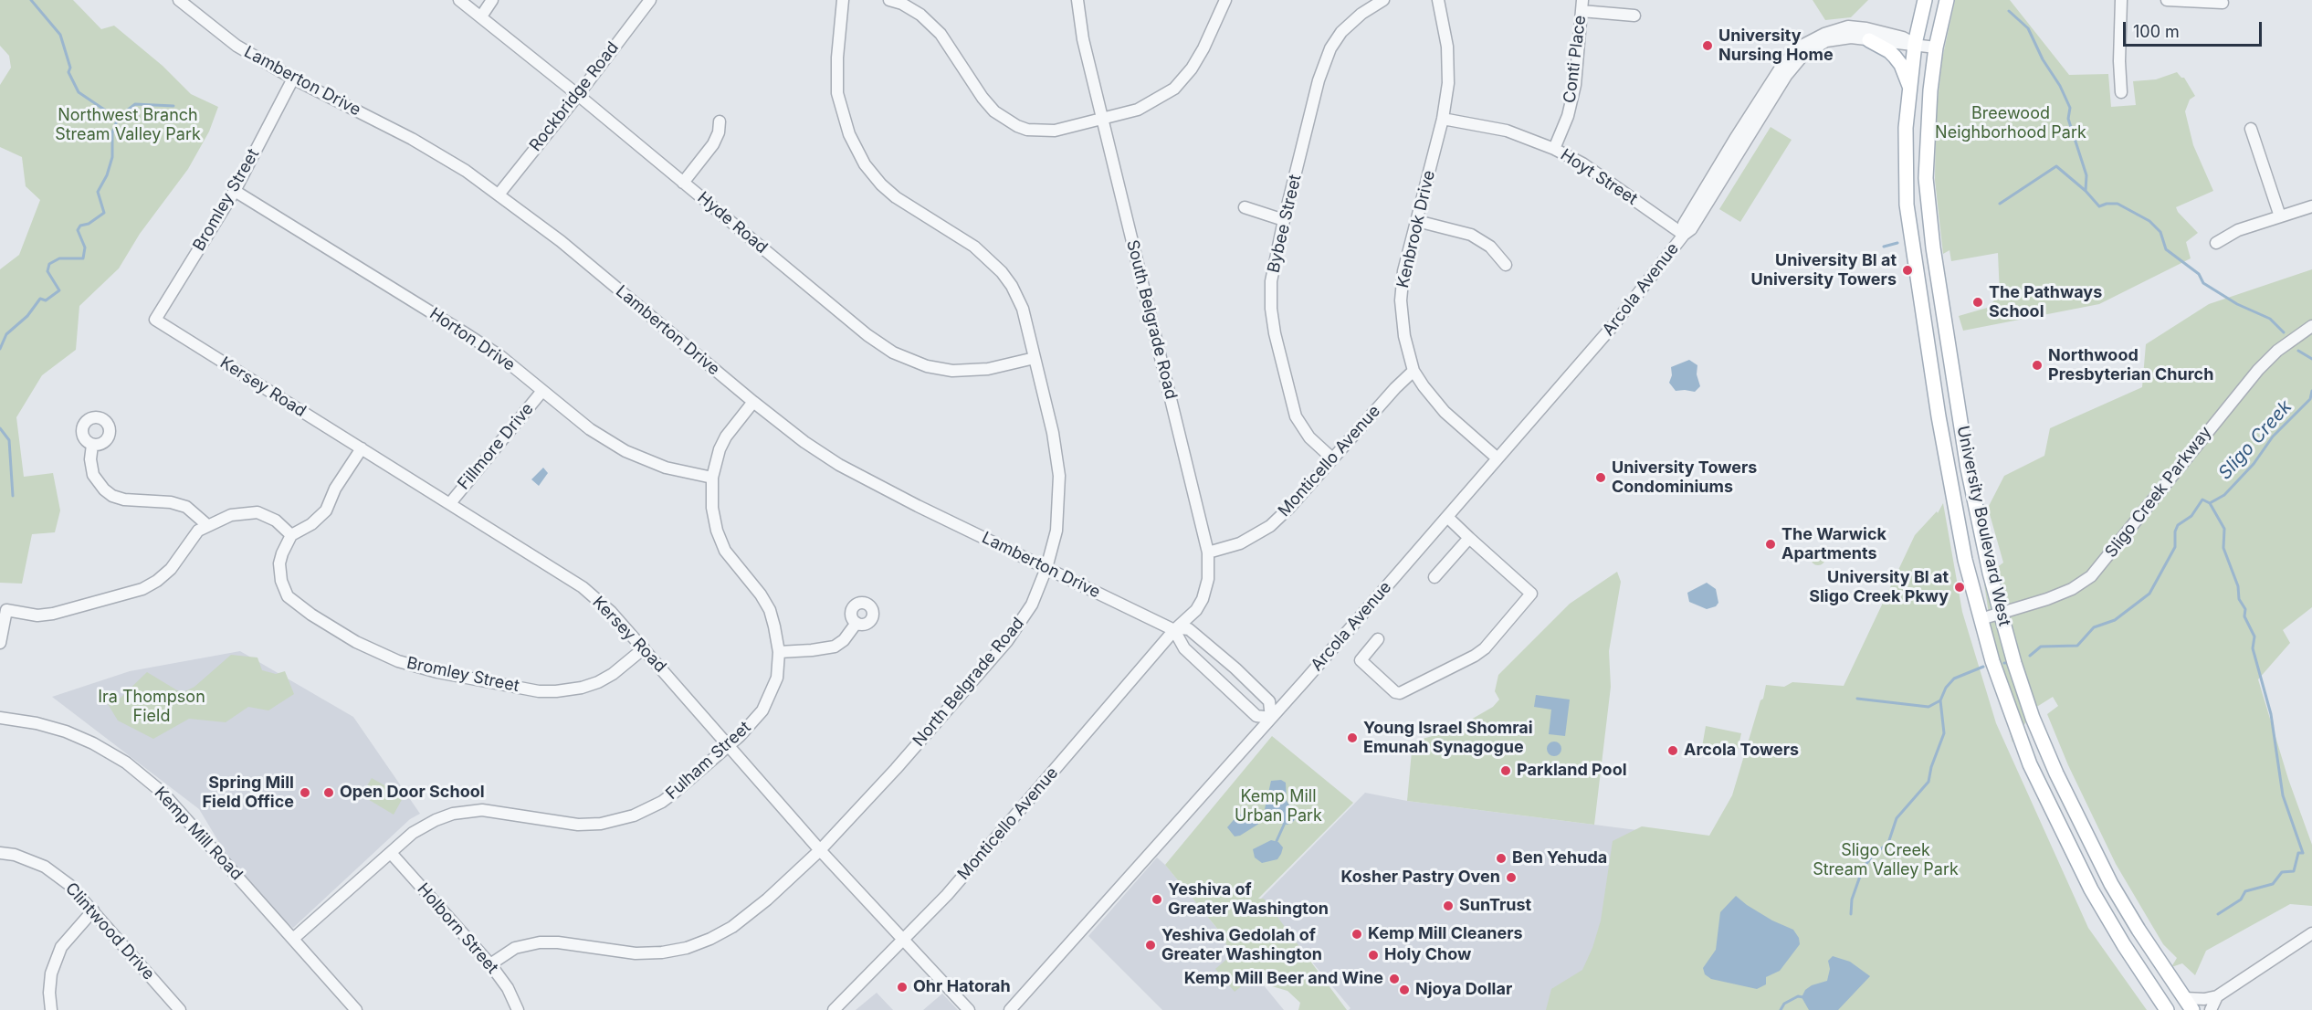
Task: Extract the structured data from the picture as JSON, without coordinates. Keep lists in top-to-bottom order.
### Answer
{
  "streets": {
    "main road": ["University Boulevard West"],
    "street": [
      "Conti Place",
      "Lamberton Drive",
      "Rockbridge Road",
      "Hoyt Street",
      "Bromley Street",
      "Hyde Road",
      "Bybee Street",
      "Kenbrook Drive",
      "Arcola Avenue",
      "South Belgrade Road",
      "Horton Drive",
      "Kersey Road",
      "Fillmore Drive",
      "Monticello Avenue",
      "Sligo Creek Parkway",
      "North Belgrade Road",
      "Fulham Street",
      "Kemp Mill Road",
      "Holborn Street",
      "Clintwood Drive"
    ]
  },
  "crossings": [
    ["Conti Place", "Hoyt Street"],
    ["Lamberton Drive", "Rockbridge Road"],
    ["Lamberton Drive", "Bromley Street"],
    ["Lamberton Drive", "Arcola Avenue"],
    ["Lamberton Drive", "South Belgrade Road"],
    ["Lamberton Drive", "Monticello Avenue"],
    ["Lamberton Drive", "North Belgrade Road"],
    ["Lamberton Drive", "Fulham Street"],
    ["Rockbridge Road", "Hyde Road"],
    ["Hoyt Street", "Kenbrook Drive"],
    ["Hoyt Street", "Arcola Avenue"],
    ["Bromley Street", "Horton Drive"],
    ["Bromley Street", "Kersey Road"],
    ["Hyde Road", "North Belgrade Road"],
    ["Bybee Street", "Monticello Avenue"],
    ["Kenbrook Drive", "Arcola Avenue"],
    ["Kenbrook Drive", "Monticello Avenue"],
    ["Arcola Avenue", "University Boulevard West"],
    ["South Belgrade Road", "Monticello Avenue"],
    ["Horton Drive", "Fillmore Drive"],
    ["Horton Drive", "Fulham Street"],
    ["Kersey Road", "Fillmore Drive"],
    ["Kersey Road", "Monticello Avenue"],
    ["Kersey Road", "North Belgrade Road"],
    ["Kersey Road", "Fulham Street"],
    ["Sligo Creek Parkway", "University Boulevard West"],
    ["North Belgrade Road", "Holborn Street"],
    ["Fulham Street", "Kemp Mill Road"],
    ["Fulham Street", "Holborn Street"]
  ],
  "water": ["Sligo Creek"],
  "parks": [
    "Breewood Neighborhood Park",
    "Northwest Branch Stream Valley Park",
    "Ira Thompson Field",
    "Kemp Mill Urban Park",
    "Sligo Creek Stream Valley Park"
  ],
  "places": [
    "University Nursing Home",
    "University Bl at University Towers",
    "The Pathways School",
    "Northwood Presbyterian Church",
    "University Towers Condominiums",
    "The Warwick Apartments",
    "University Bl at Sligo Creek Pkwy",
    "Young Israel Shomrai Emunah Synagogue",
    "Arcola Towers",
    "Parkland Pool",
    "Spring Mill Field Office",
    "Open Door School",
    "Ben Yehuda",
    "Kosher Pastry Oven",
    "Yeshiva of Greater Washington",
    "SunTrust",
    "Kemp Mill Cleaners",
    "Yeshiva Gedolah of Greater Washington",
    "Holy Chow",
    "Kemp Mill Beer and Wine",
    "Ohr Hatorah",
    "Njoya Dollar"
  ],
  "scale_bar": "100 m"
}
